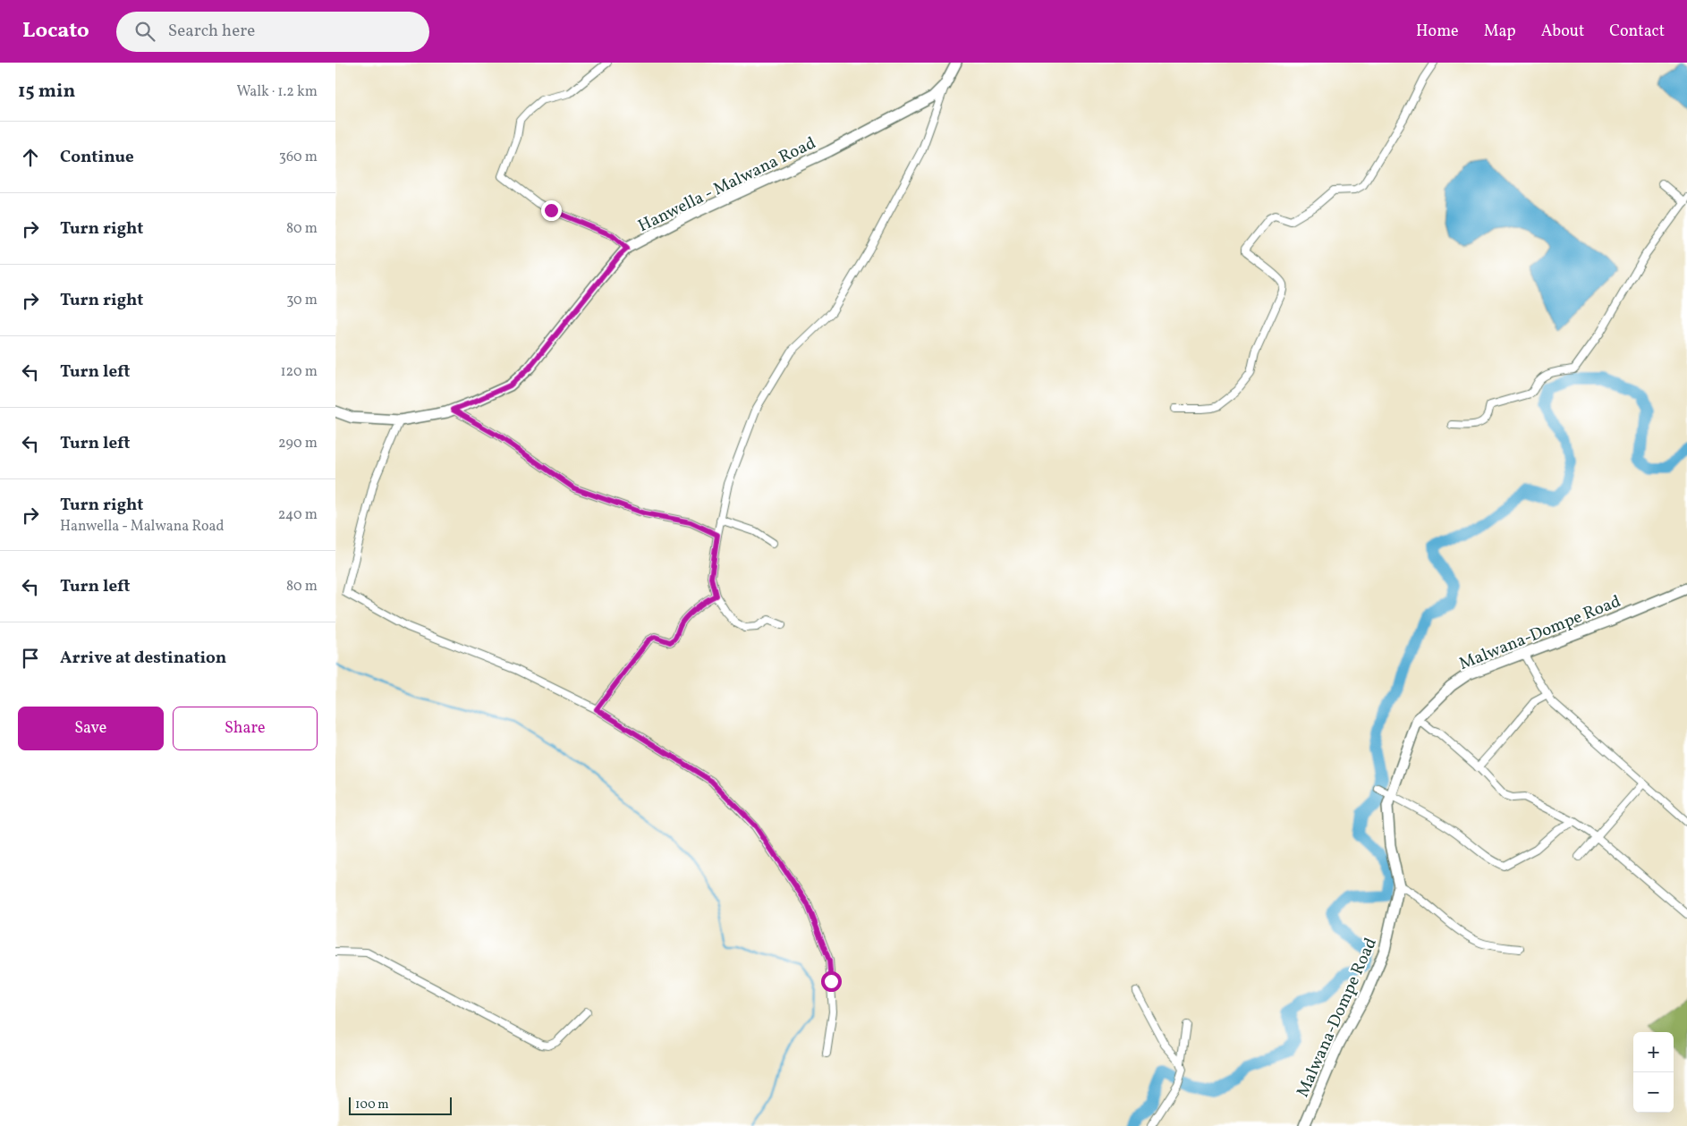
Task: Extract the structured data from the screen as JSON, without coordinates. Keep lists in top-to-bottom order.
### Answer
{
  "streets": {
    "street": ["Hanwella - Malwana Road", "Malwana-Dompe Road"]
  },
  "scale_bar": "100 m",
  "page": {
    "header": "Locato",
    "search": "Search here",
    "nav": [
      "Home",
      "Map",
      "About",
      "Contact"
    ],
    "heading": ["15 min", "Walk · 1.2 km"],
    "list": [
      ["Continue", "360 m"],
      ["Turn right", "80 m"],
      ["Turn right", "30 m"],
      ["Turn left", "120 m"],
      ["Turn left", "290 m"],
      ["Turn right", "Hanwella - Malwana Road", "240 m"],
      ["Turn left", "80 m"],
      "Arrive at destination"
    ],
    "buttons": ["Save", "Share"],
    "map_buttons": ["+", "−"],
    "scale": "100 m"
  }
}
